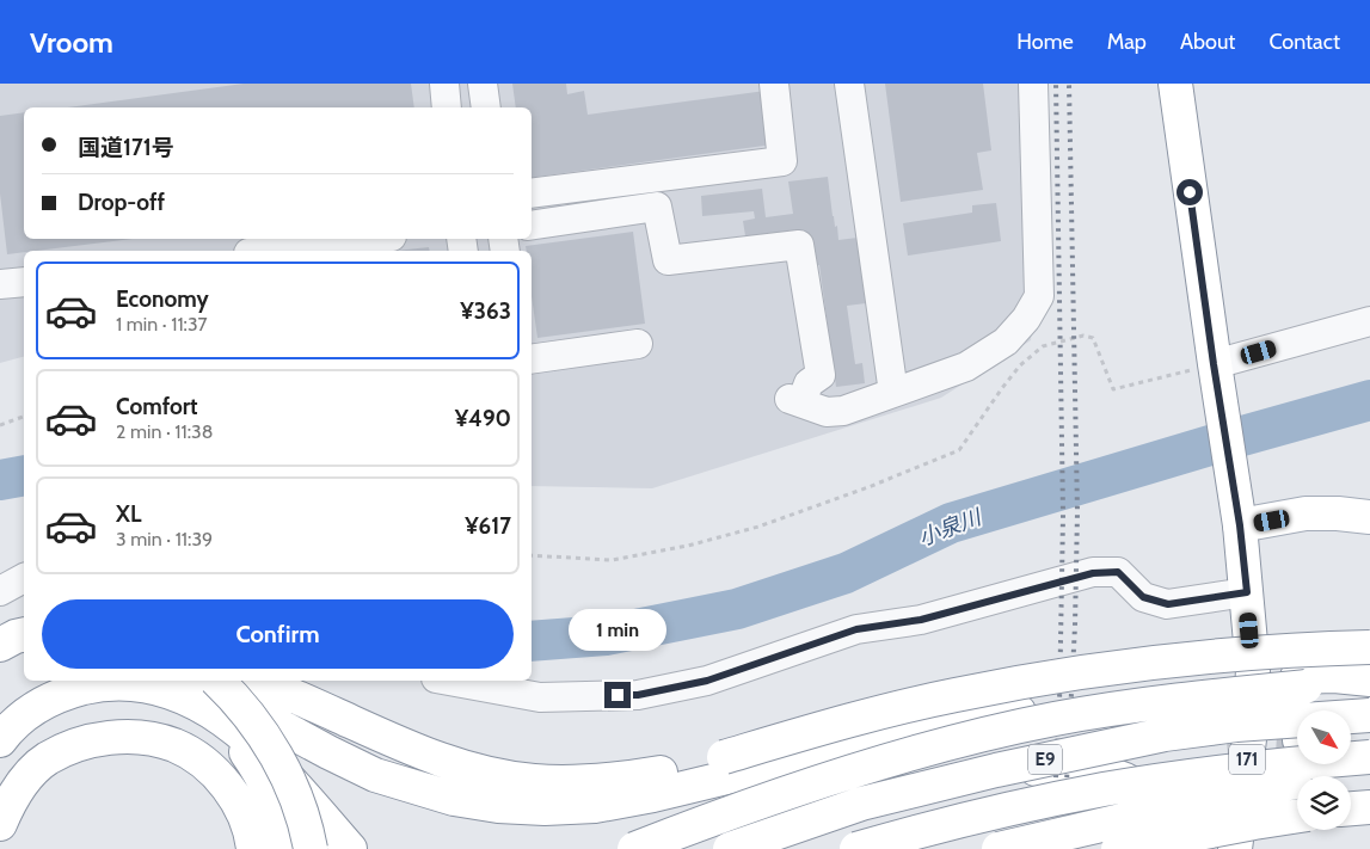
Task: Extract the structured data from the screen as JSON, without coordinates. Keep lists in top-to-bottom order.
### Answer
{
  "streets": {
    "main road": ["E9", "171"]
  },
  "water": ["小泉川"],
  "north": "bottom right",
  "page": {
    "header": "Vroom",
    "nav": [
      "Home",
      "Map",
      "About",
      "Contact"
    ],
    "banner": ["国道171号", "Drop-off"],
    "list": [
      {
        "name": "Economy",
        "note": "1 min · 11:37",
        "value": "¥363"
      },
      {
        "name": "Comfort",
        "note": "2 min · 11:38",
        "value": "¥490"
      },
      {
        "name": "XL",
        "note": "3 min · 11:39",
        "value": "¥617"
      }
    ],
    "buttons": "Confirm",
    "bubble": "1 min"
  }
}
